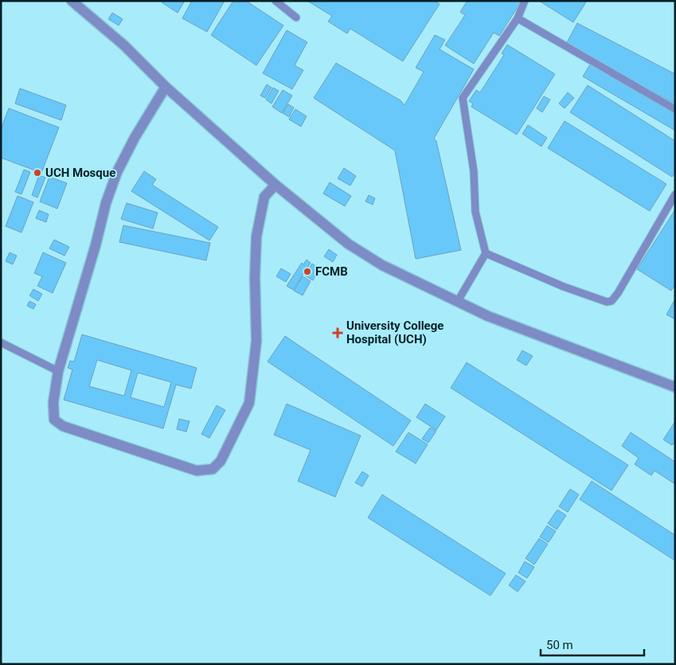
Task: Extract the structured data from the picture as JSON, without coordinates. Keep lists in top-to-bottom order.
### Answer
{
  "places": {
    "other": ["UCH Mosque", "FCMB"],
    "health": ["University College Hospital (UCH)"]
  },
  "scale_bar": "50 m"
}
